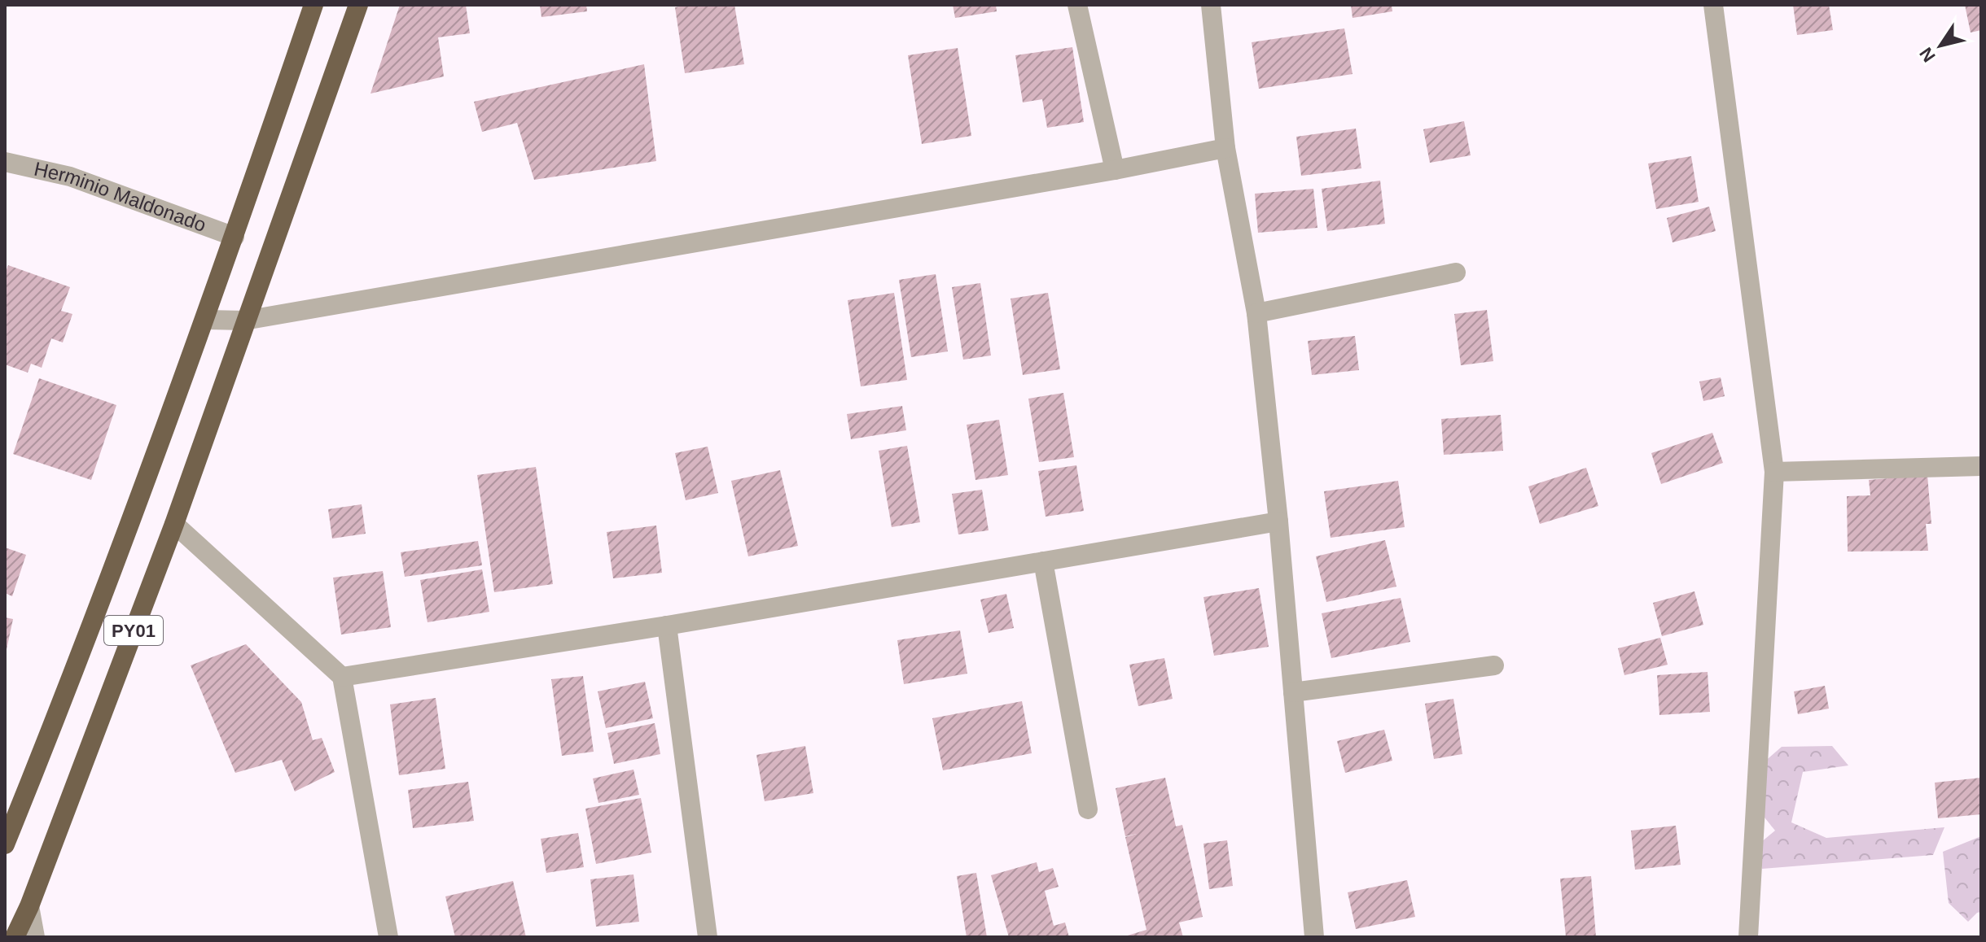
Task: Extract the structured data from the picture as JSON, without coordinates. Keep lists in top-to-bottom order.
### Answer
{
  "streets": {
    "highway": ["PY01"],
    "street": ["Herminio Maldonado"]
  },
  "crossings": [
    ["Herminio Maldonado", "PY01"]
  ],
  "north": "bottom left"
}
